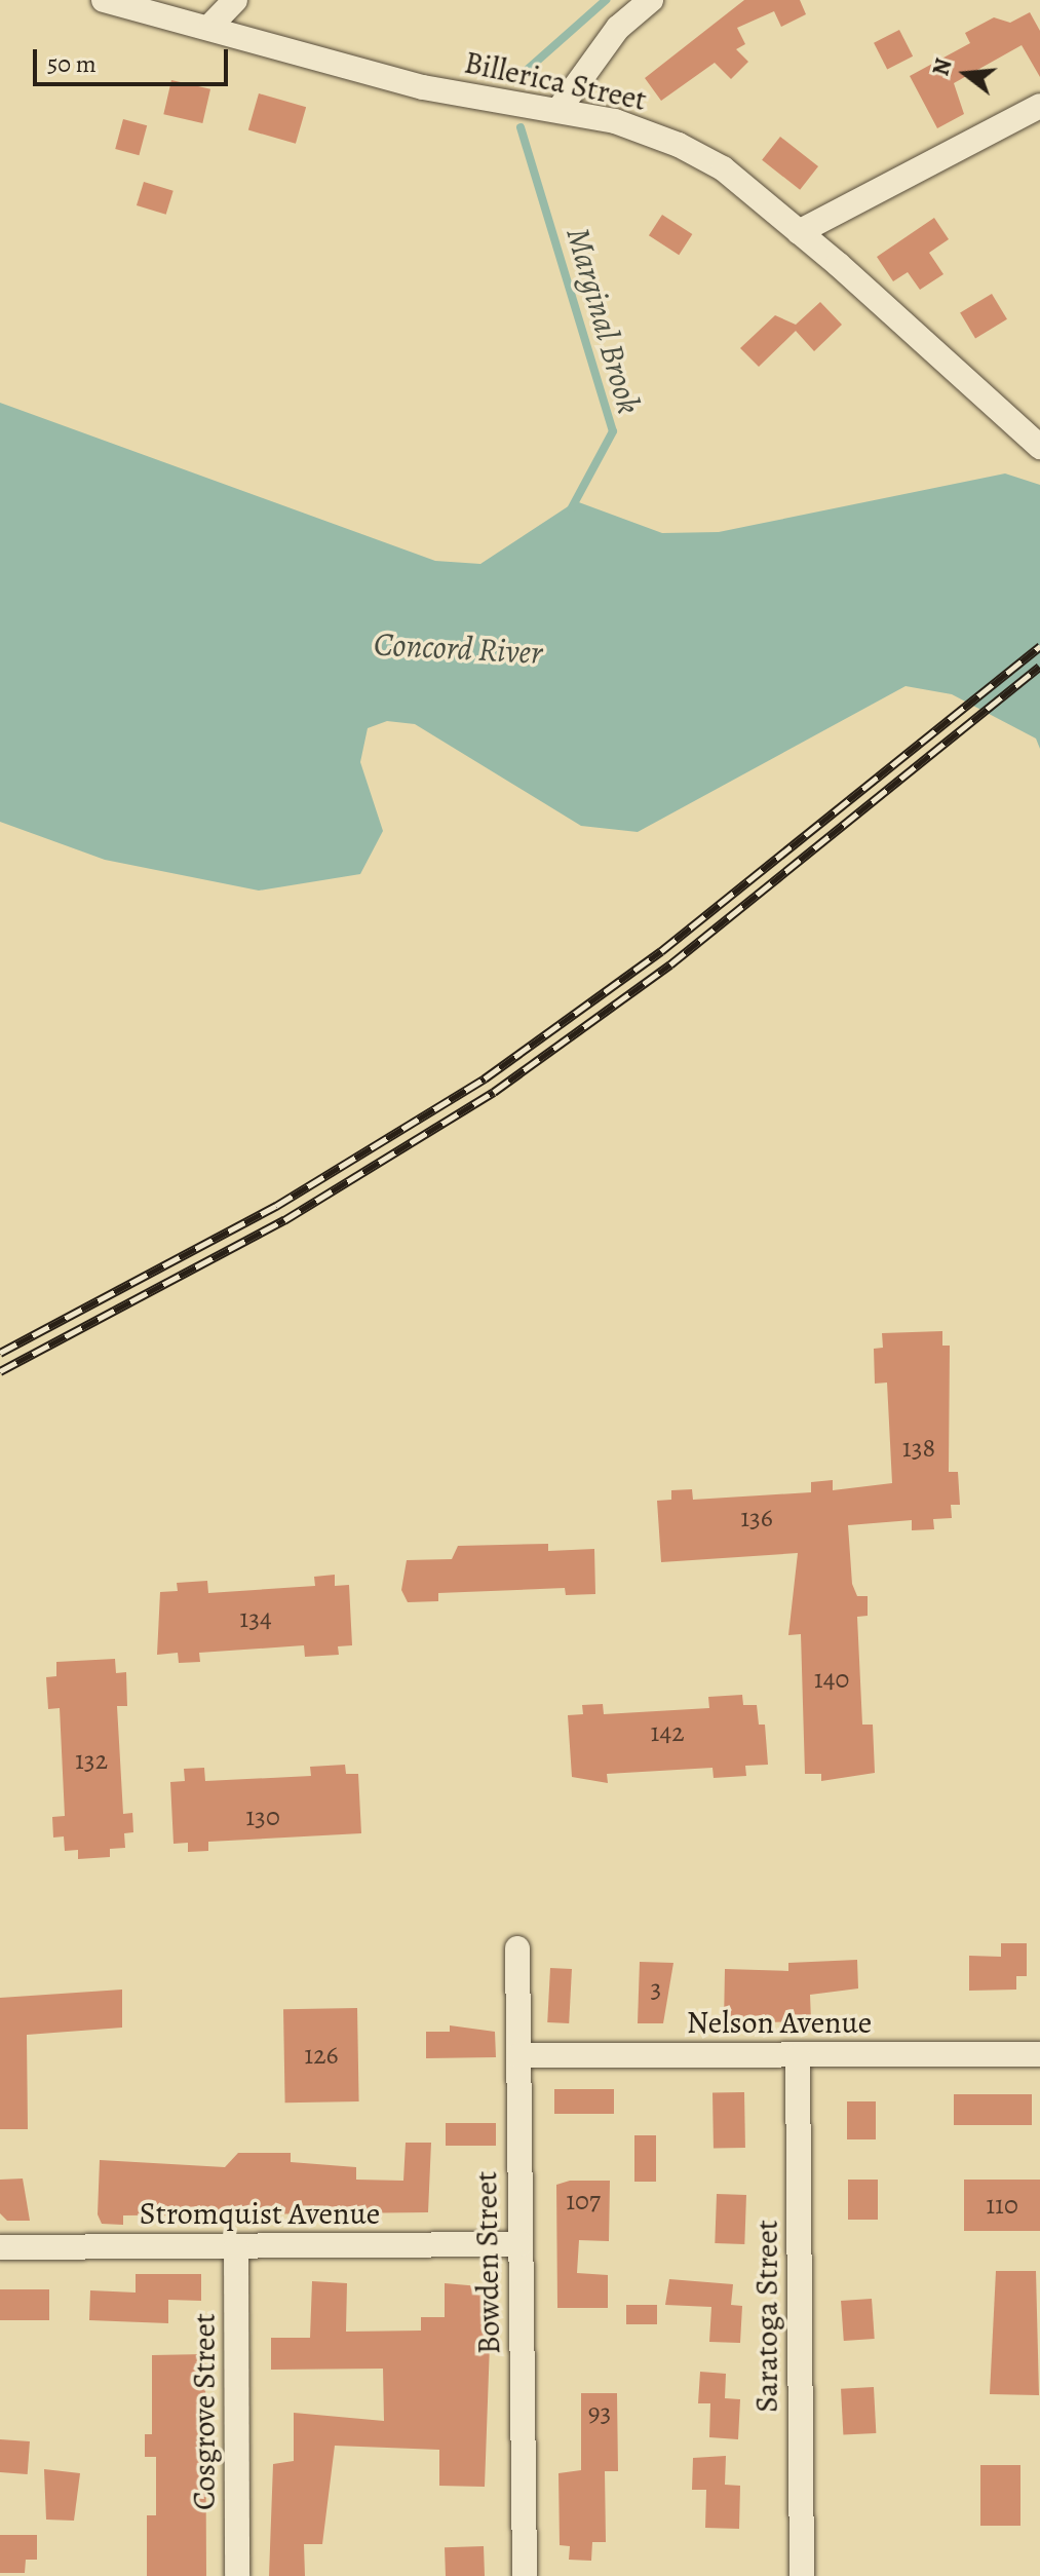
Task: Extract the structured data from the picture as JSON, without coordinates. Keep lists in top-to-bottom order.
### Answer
{
  "streets": {
    "street": [
      "Billerica Street",
      "Nelson Avenue",
      "Stromquist Avenue",
      "Bowden Street",
      "Saratoga Street",
      "Cosgrove Street"
    ]
  },
  "crossings": [
    ["Nelson Avenue", "Bowden Street"],
    ["Nelson Avenue", "Saratoga Street"],
    ["Stromquist Avenue", "Bowden Street"],
    ["Stromquist Avenue", "Cosgrove Street"]
  ],
  "water": ["Marginal Brook", "Concord River"],
  "house_numbers": [
    "138",
    "136",
    "134",
    "140",
    "142",
    "132",
    "130",
    "3",
    "126",
    "107",
    "110",
    "93"
  ],
  "scale_bar": "50 m",
  "north": "left"
}
